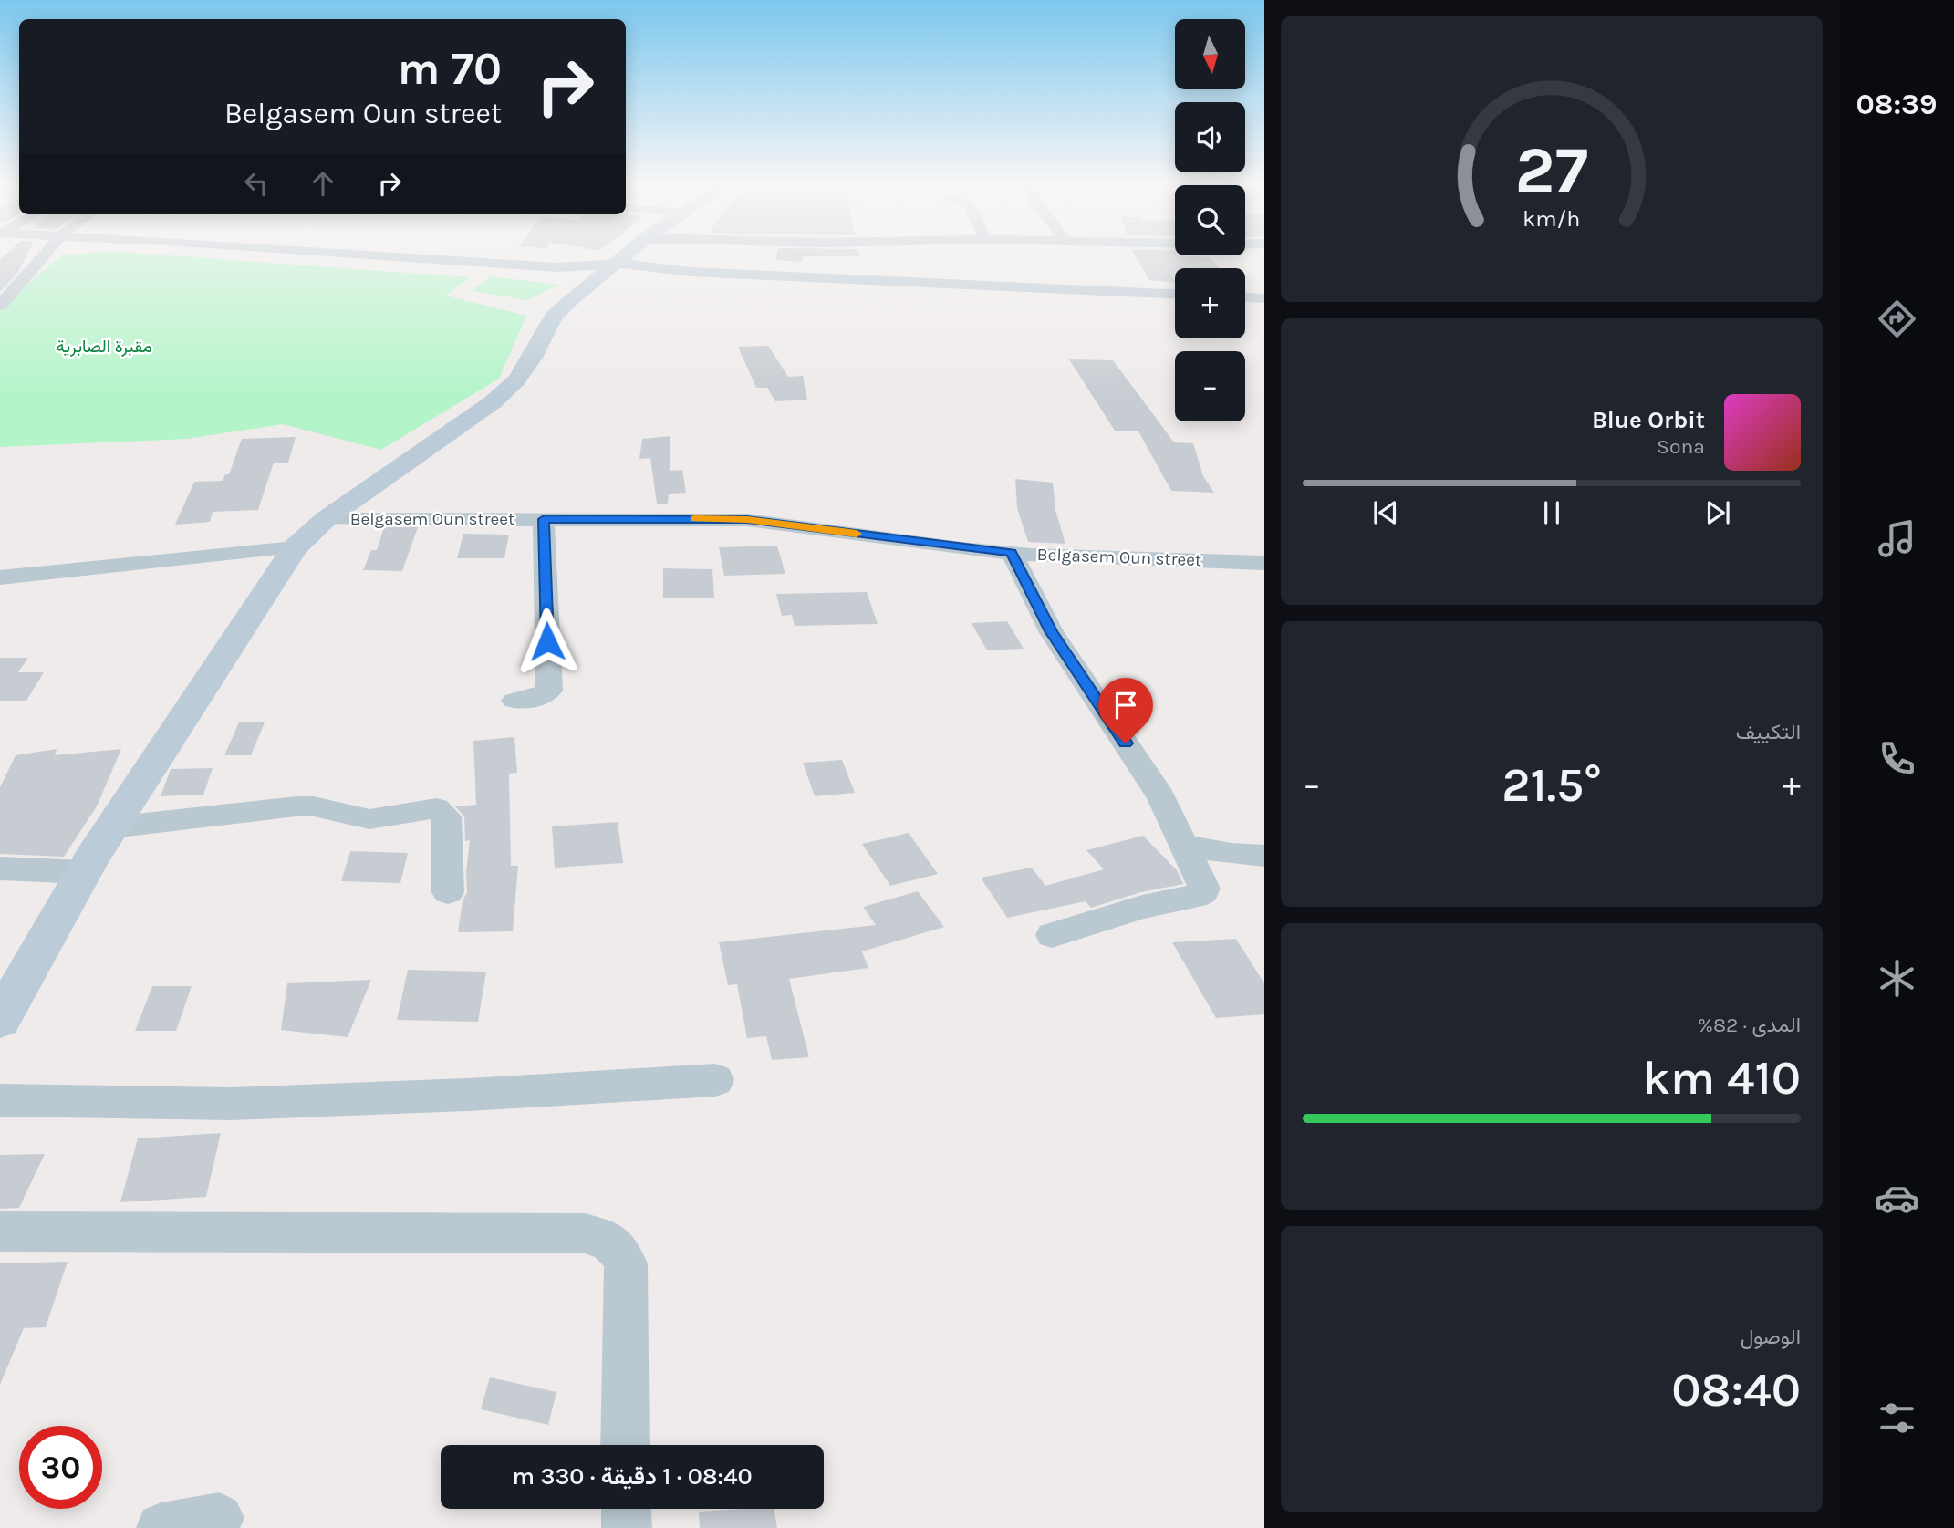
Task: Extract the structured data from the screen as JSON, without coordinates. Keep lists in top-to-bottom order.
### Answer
{
  "streets": {
    "street": ["Belgasem Oun street"]
  },
  "parks": ["مقبرة الصابرية"],
  "north": "bottom",
  "page": {
    "tabs": "08:39",
    "map_buttons": ["+", "−"],
    "turn": ["70 m", "Belgasem Oun street"],
    "song": ["Blue Orbit", "Sona"],
    "tile": [
      "التكييف",
      ["المدى · 82%", "410 km"],
      ["الوصول", "08:40"]
    ],
    "heat": ["−", "21.5°", "+"],
    "limit": "30",
    "trip": "08:40 · 1 دقيقة · 330 m",
    "gauge": ["27", "km/h"]
  }
}
